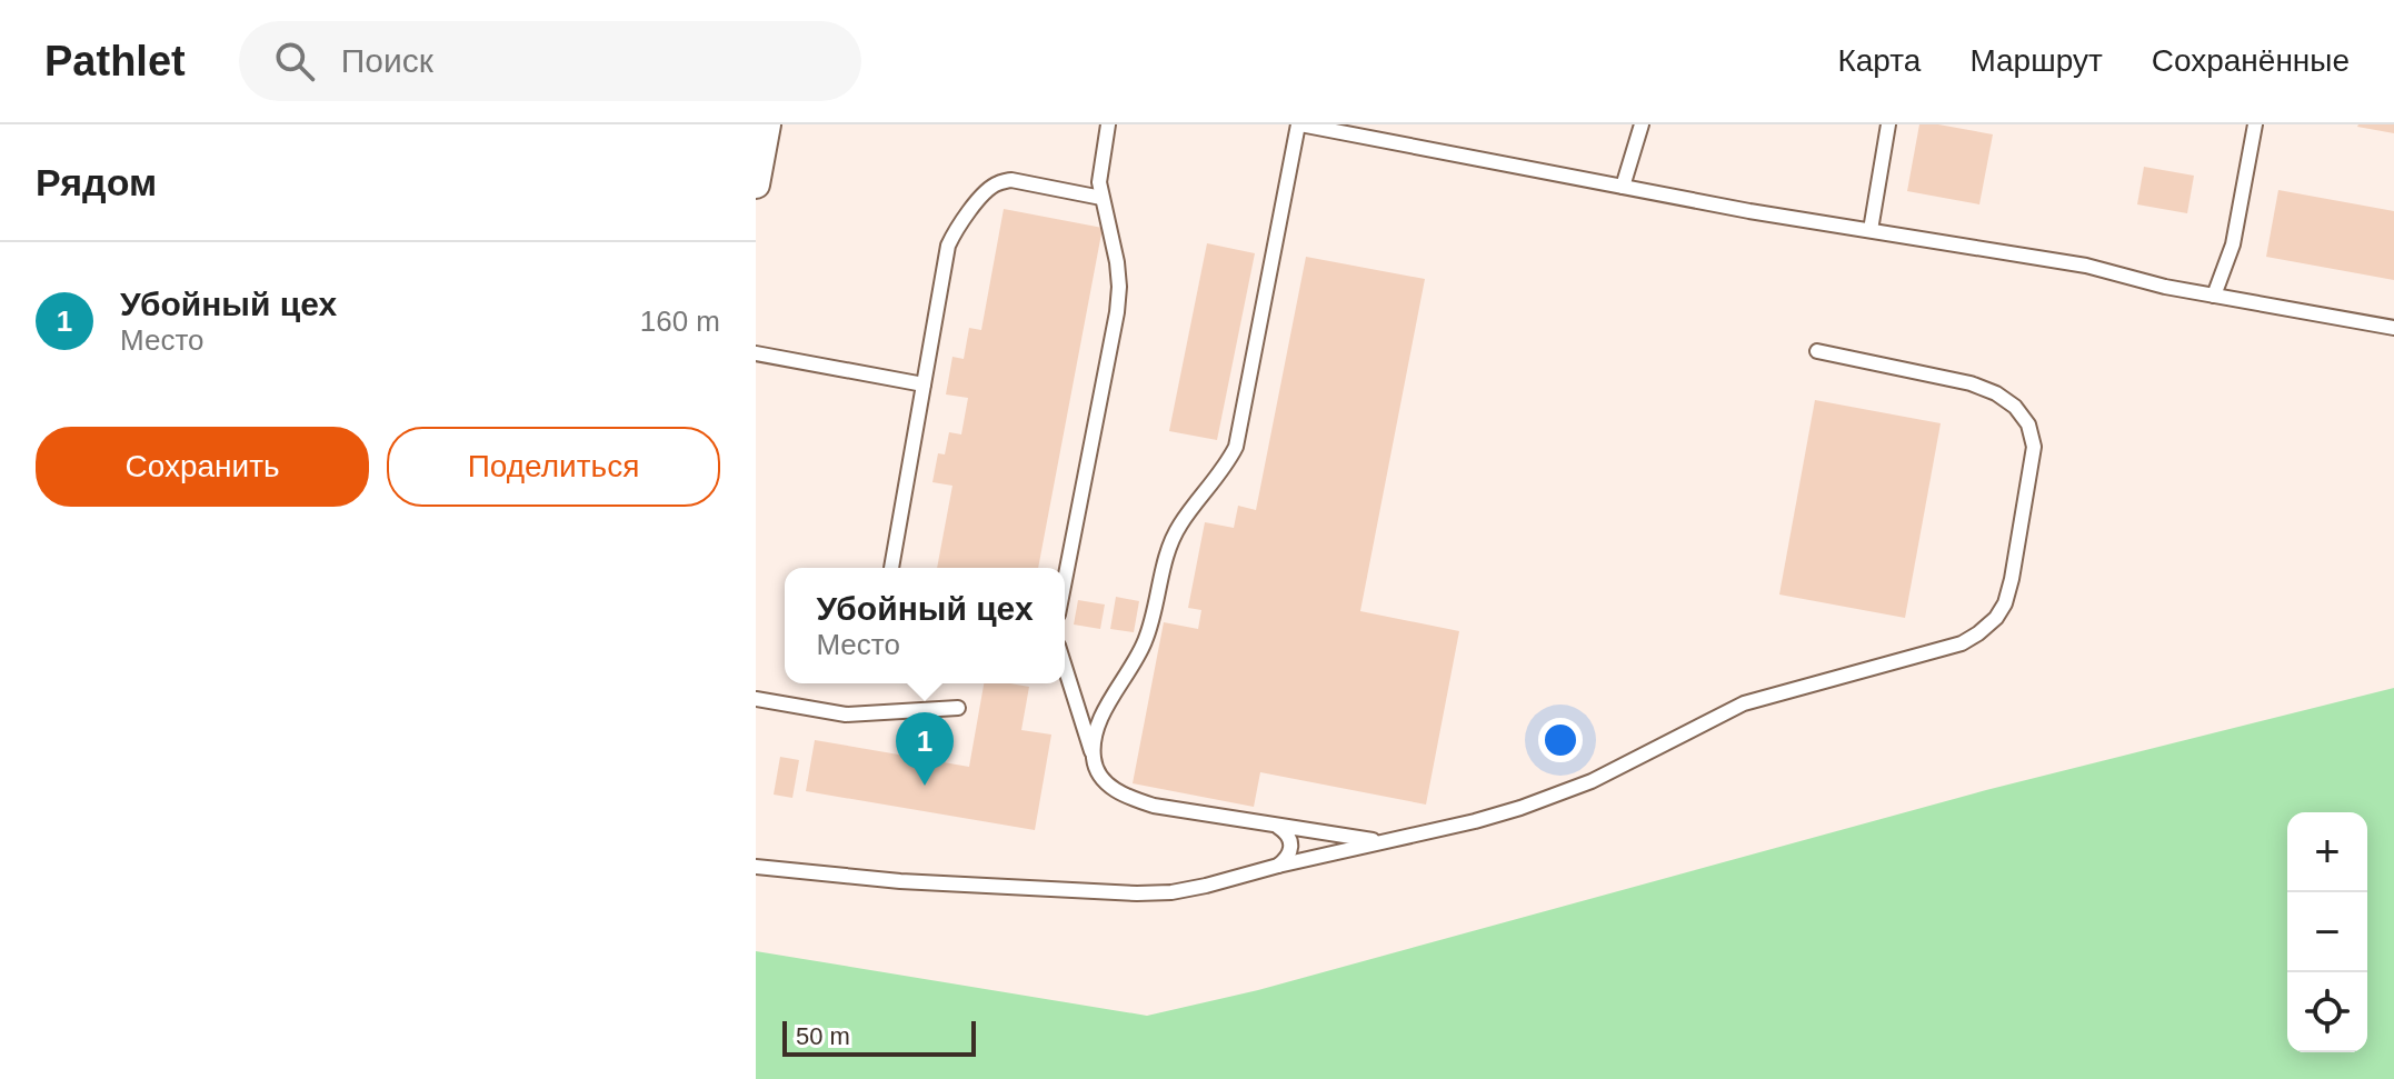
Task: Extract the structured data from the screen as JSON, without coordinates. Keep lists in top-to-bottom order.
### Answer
{
  "scale_bar": "50 m",
  "page": {
    "header": "Pathlet",
    "search": "Поиск",
    "nav": ["Карта", "Маршрут", "Сохранённые"],
    "heading": "Рядом",
    "list": [
      {
        "mark": "1",
        "name": "Убойный цех",
        "note": "Место",
        "value": "160 m"
      }
    ],
    "buttons": ["Сохранить", "Поделиться"],
    "popup": ["Убойный цех", "Место"],
    "pins": "1",
    "map_buttons": ["+", "−"],
    "scale": "50 m"
  }
}
